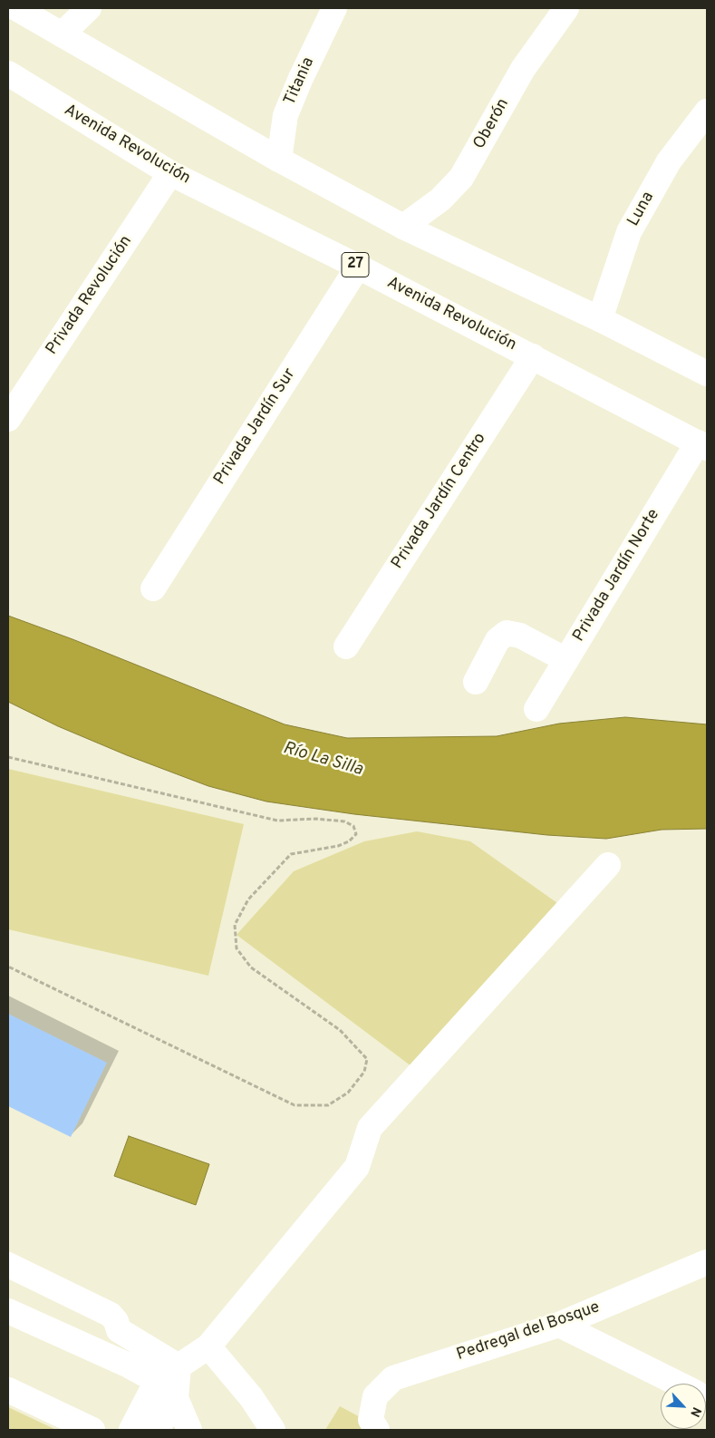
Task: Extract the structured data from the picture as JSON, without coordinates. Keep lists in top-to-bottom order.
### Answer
{
  "streets": {
    "street": [
      "Titania",
      "Oberón",
      "Avenida Revolución",
      "Luna",
      "27",
      "Privada Revolución",
      "Privada Jardín Sur",
      "Privada Jardín Centro",
      "Privada Jardín Norte",
      "Pedregal del Bosque"
    ]
  },
  "crossings": [
    ["Avenida Revolución", "Privada Revolución"],
    ["Avenida Revolución", "Privada Jardín Sur"],
    ["Avenida Revolución", "Privada Jardín Centro"],
    ["Avenida Revolución", "Privada Jardín Norte"]
  ],
  "water": ["Río La Silla"],
  "north": "bottom right"
}
